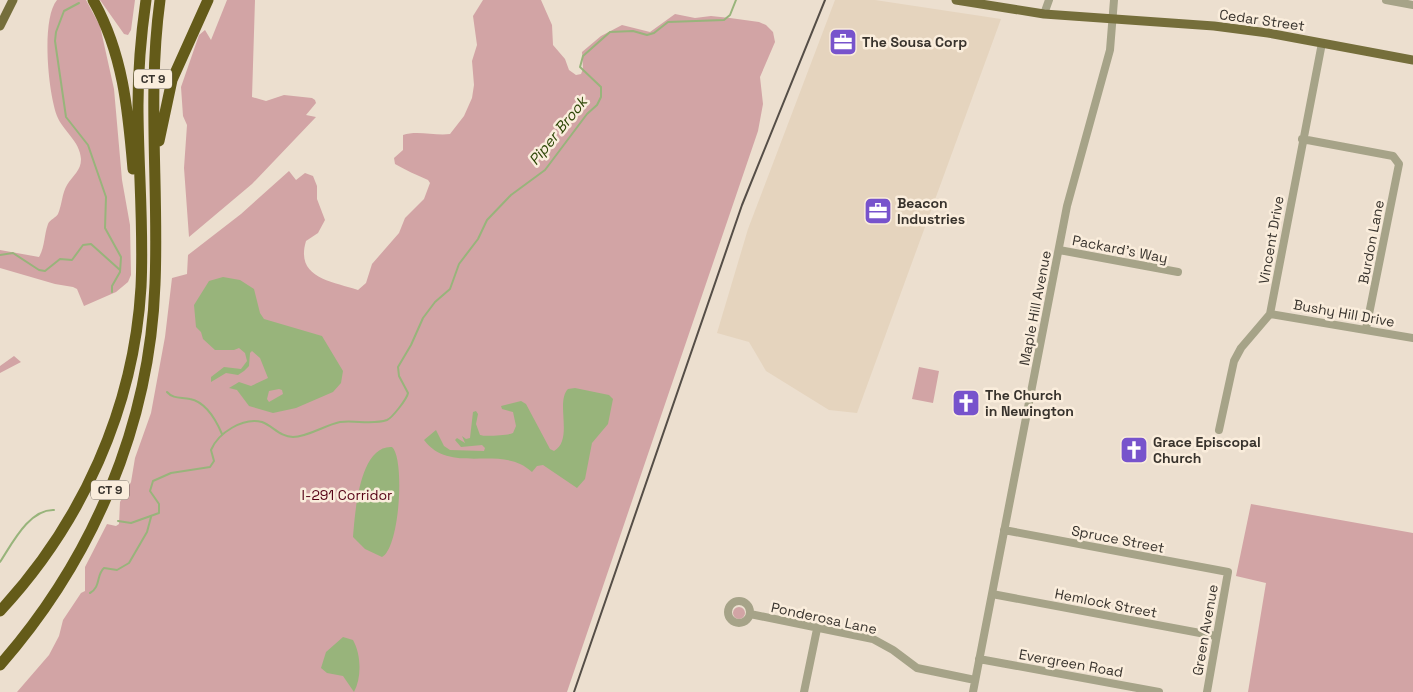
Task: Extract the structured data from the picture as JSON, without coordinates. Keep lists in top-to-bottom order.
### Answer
{
  "streets": {
    "highway": ["CT 9"],
    "main road": ["Cedar Street"],
    "street": [
      "Vincent Drive",
      "Burdon Lane",
      "Packard's Way",
      "Maple Hill Avenue",
      "Bushy Hill Drive",
      "Spruce Street",
      "Hemlock Street",
      "Ponderosa Lane",
      "Green Avenue",
      "Evergreen Road"
    ]
  },
  "crossings": [
    ["Cedar Street", "Vincent Drive"],
    ["Cedar Street", "Maple Hill Avenue"],
    ["Vincent Drive", "Burdon Lane"],
    ["Vincent Drive", "Bushy Hill Drive"],
    ["Burdon Lane", "Bushy Hill Drive"],
    ["Packard's Way", "Maple Hill Avenue"],
    ["Maple Hill Avenue", "Spruce Street"],
    ["Maple Hill Avenue", "Hemlock Street"],
    ["Maple Hill Avenue", "Ponderosa Lane"],
    ["Maple Hill Avenue", "Evergreen Road"],
    ["Spruce Street", "Green Avenue"],
    ["Hemlock Street", "Green Avenue"]
  ],
  "water": ["Piper Brook"],
  "parks": ["I-291 Corridor"],
  "places": {
    "office": ["The Sousa Corp", "Beacon Industries"],
    "church": ["The Church in Newington", "Grace Episcopal Church"]
  }
}
